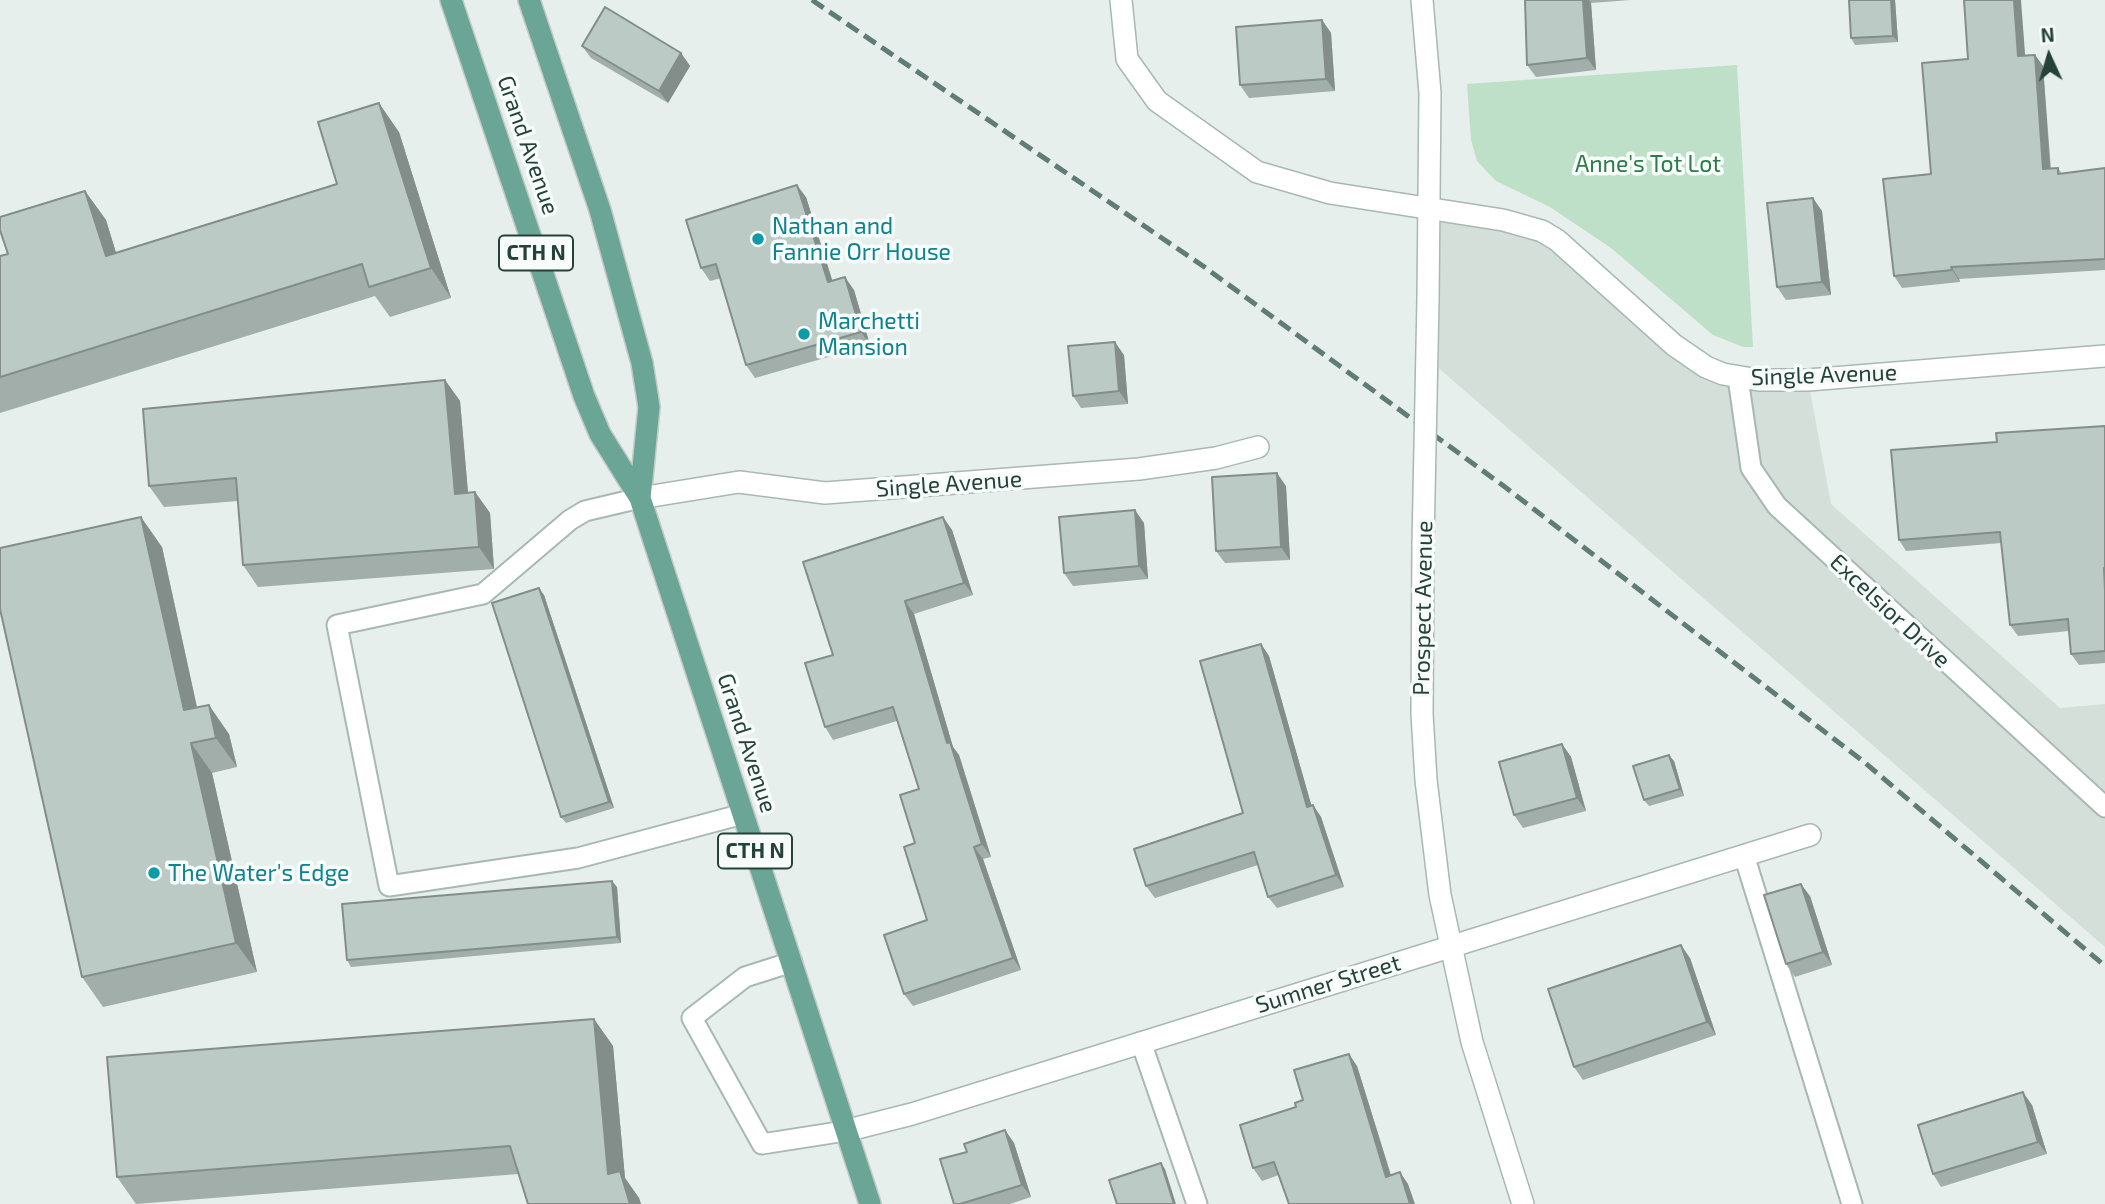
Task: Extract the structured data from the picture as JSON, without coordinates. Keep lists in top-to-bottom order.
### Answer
{
  "streets": {
    "main road": ["Grand Avenue", "CTH N"],
    "street": ["Single Avenue", "Prospect Avenue", "Sumner Street"],
    "lane": ["Excelsior Drive"]
  },
  "crossings": [
    ["Grand Avenue", "Single Avenue"],
    ["Grand Avenue", "Sumner Street"],
    ["Single Avenue", "Prospect Avenue"],
    ["Single Avenue", "Excelsior Drive"],
    ["Prospect Avenue", "Sumner Street"]
  ],
  "parks": ["Anne's Tot Lot"],
  "places": ["Nathan and Fannie Orr House", "Marchetti Mansion", "The Water's Edge"],
  "north": "top"
}
